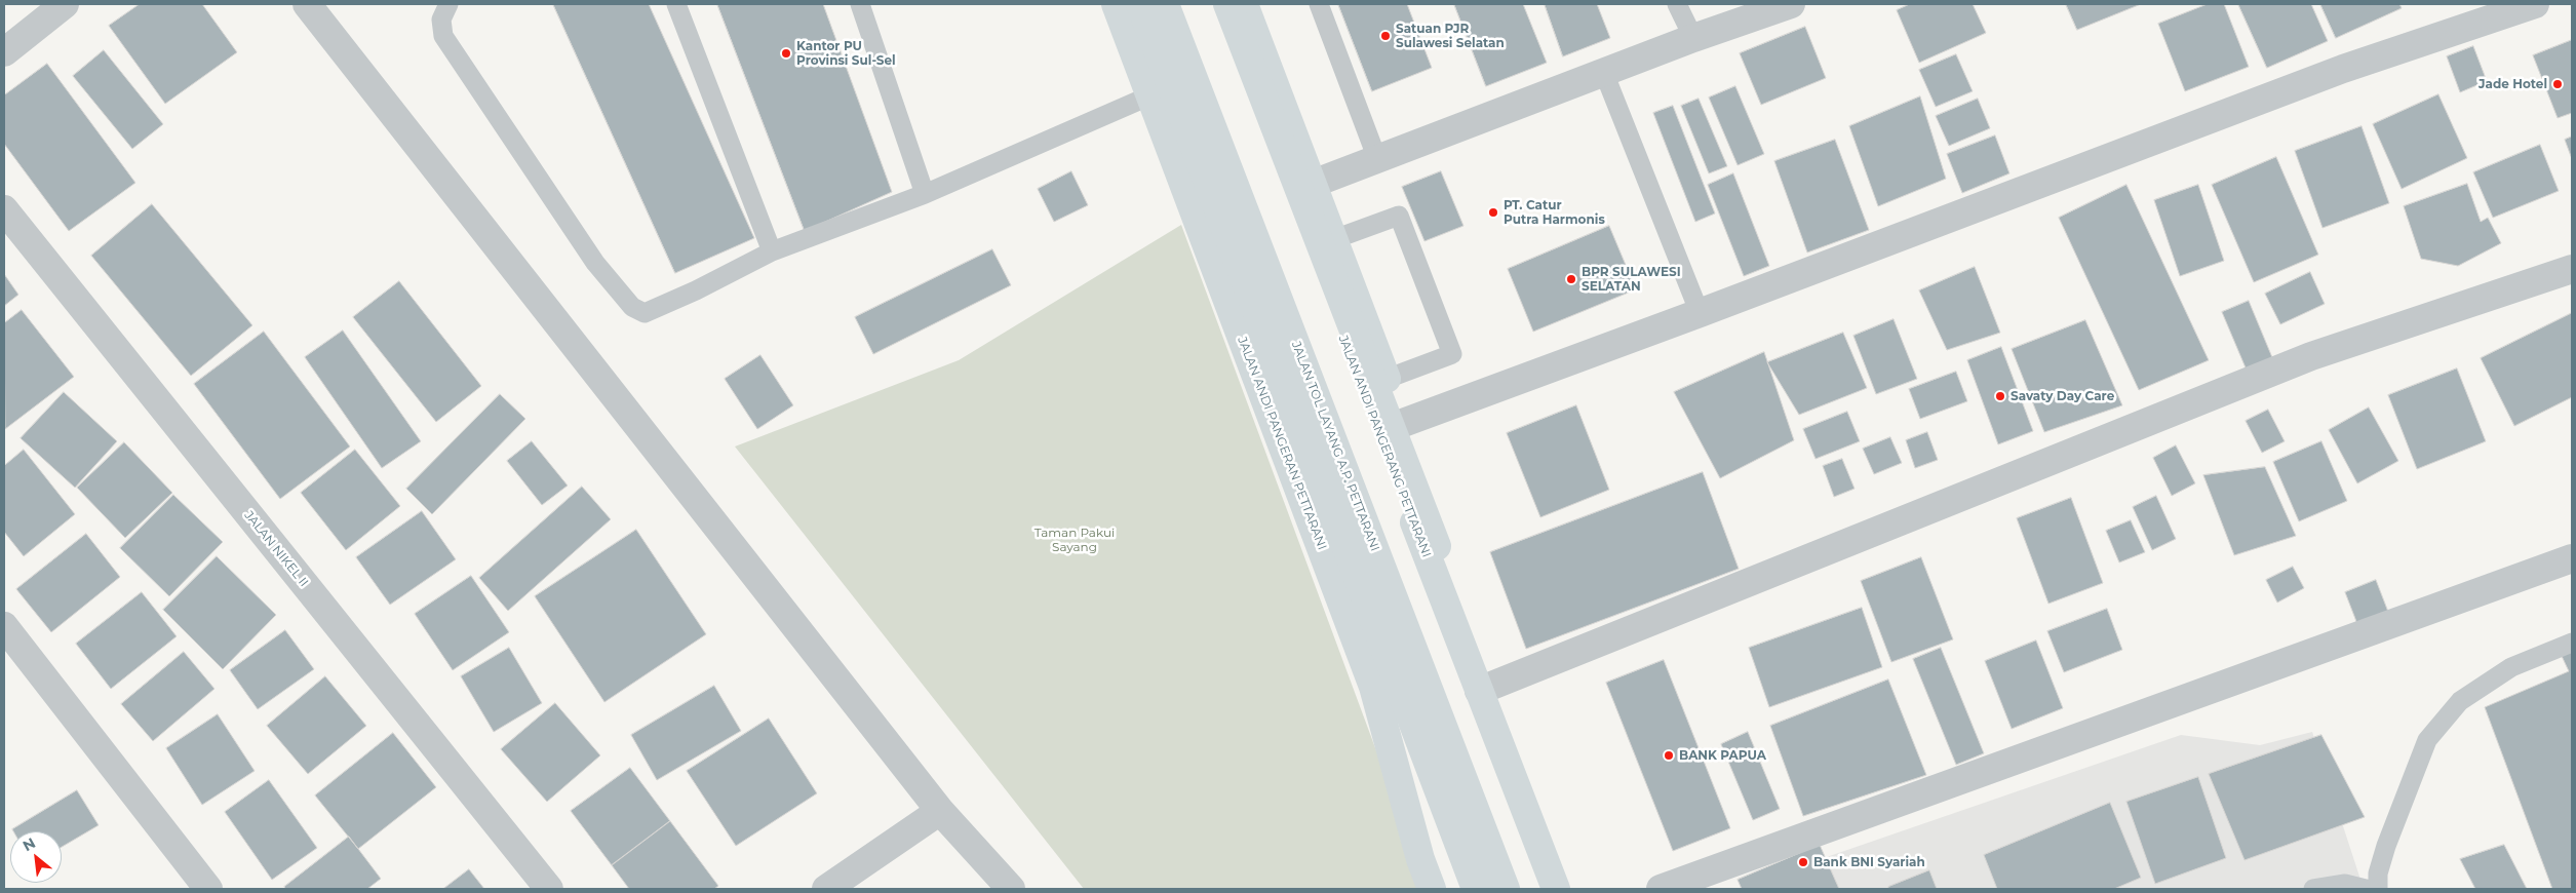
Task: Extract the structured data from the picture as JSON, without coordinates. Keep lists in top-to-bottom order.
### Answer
{
  "streets": {
    "main road": ["JALAN ANDI PANGERAN PETTARANI", "JALAN TOL LAYANG A.P. PETTARANI", "JALAN ANDI PANGERANG PETTARANI"],
    "street": ["JALAN NIKEL II"]
  },
  "parks": ["Taman Pakui Sayang"],
  "places": [
    "Satuan PJR Sulawesi Selatan",
    "Kantor PU Provinsi Sul-Sel",
    "Jade Hotel",
    "PT. Catur Putra Harmonis",
    "BPR SULAWESI SELATAN",
    "Savaty Day Care",
    "BANK PAPUA",
    "Bank BNI Syariah"
  ],
  "north": "top left"
}
